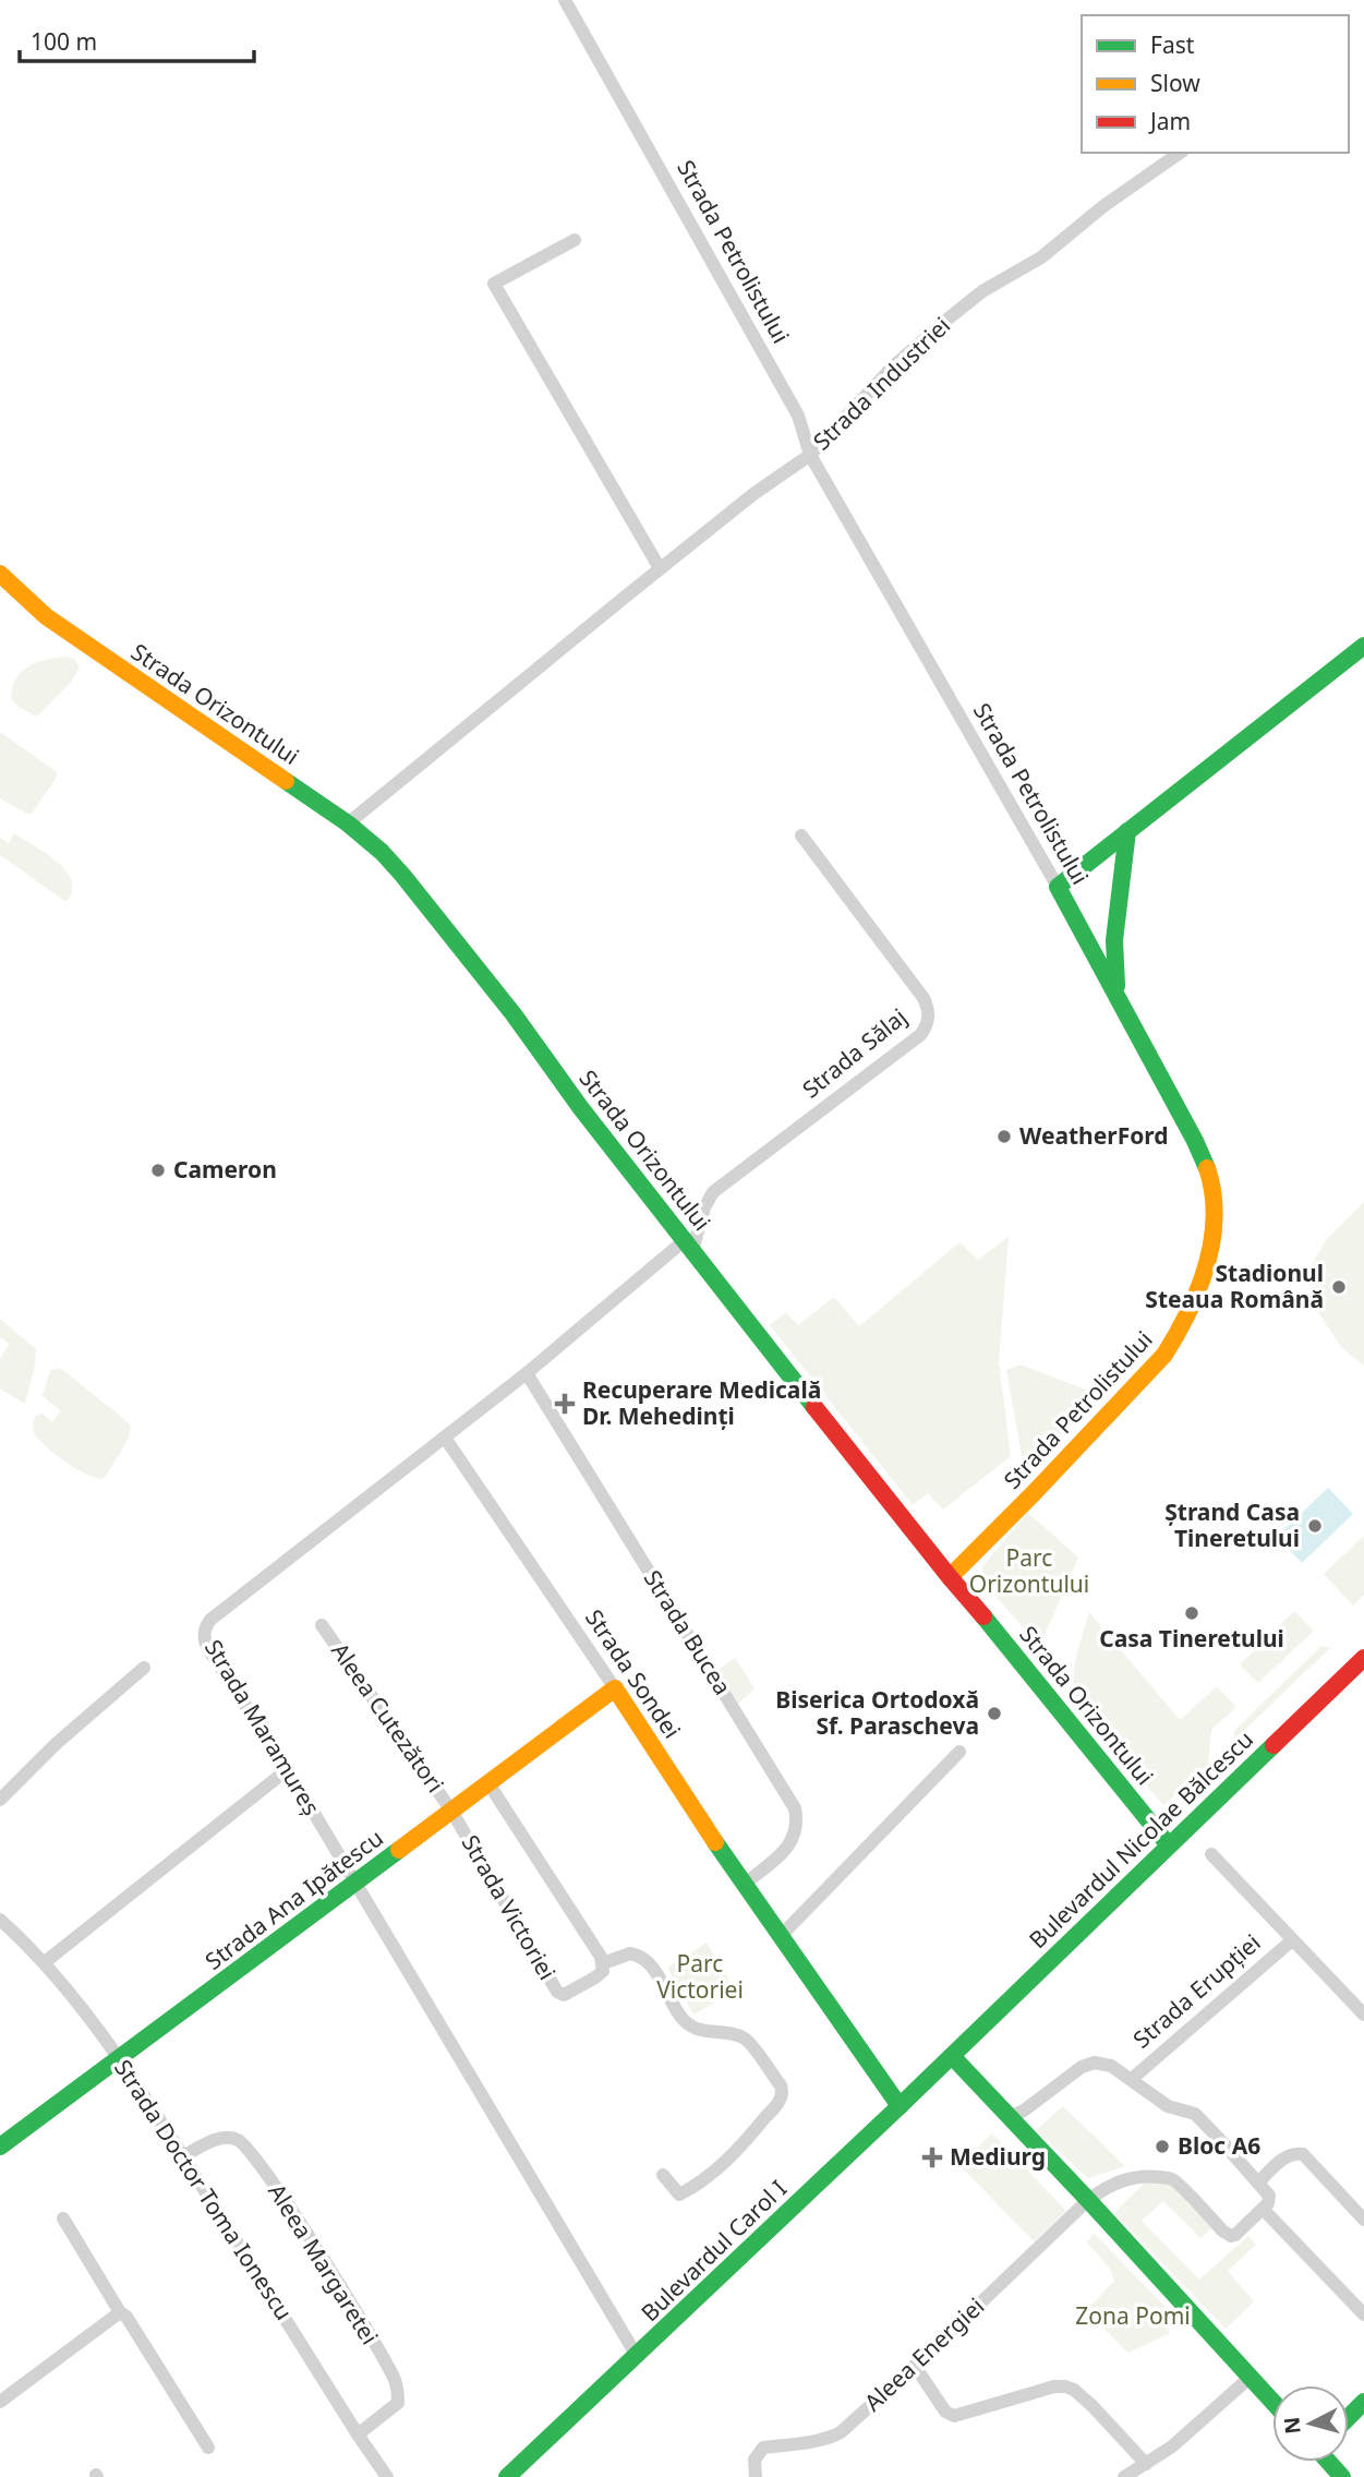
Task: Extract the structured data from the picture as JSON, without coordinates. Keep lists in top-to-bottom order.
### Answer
{
  "streets": {
    "main road": [
      "Strada Petrolistului",
      "Strada Orizontului",
      "Strada Sondei",
      "Bulevardul Nicolae Bălcescu",
      "Strada Ana Ipătescu",
      "Bulevardul Carol I"
    ],
    "street": [
      "Strada Industriei",
      "Strada Sălaj",
      "Strada Bucea",
      "Aleea Cutezători",
      "Strada Maramureș",
      "Strada Victoriei",
      "Strada Erupției",
      "Strada Doctor Toma Ionescu",
      "Aleea Margaretei",
      "Aleea Energiei"
    ]
  },
  "crossings": [
    ["Strada Petrolistului", "Strada Industriei"],
    ["Strada Petrolistului", "Strada Orizontului"],
    ["Strada Industriei", "Strada Orizontului"],
    ["Strada Orizontului", "Strada Sălaj"],
    ["Strada Orizontului", "Strada Maramureș"],
    ["Strada Orizontului", "Bulevardul Nicolae Bălcescu"],
    ["Strada Sălaj", "Strada Maramureș"],
    ["Strada Bucea", "Strada Sondei"],
    ["Strada Bucea", "Strada Maramureș"],
    ["Strada Sondei", "Strada Maramureș"],
    ["Strada Sondei", "Strada Ana Ipătescu"],
    ["Strada Sondei", "Bulevardul Carol I"],
    ["Aleea Cutezători", "Strada Ana Ipătescu"],
    ["Aleea Cutezători", "Strada Victoriei"],
    ["Strada Maramureș", "Strada Ana Ipătescu"],
    ["Strada Maramureș", "Bulevardul Carol I"],
    ["Bulevardul Nicolae Bălcescu", "Bulevardul Carol I"],
    ["Strada Ana Ipătescu", "Strada Victoriei"],
    ["Strada Ana Ipătescu", "Strada Doctor Toma Ionescu"],
    ["Strada Doctor Toma Ionescu", "Aleea Margaretei"]
  ],
  "parks": ["Parc Orizontului", "Parc Victoriei", "Zona Pomi"],
  "places": {
    "other": [
      "WeatherFord",
      "Cameron",
      "Stadionul Steaua Română",
      "Ștrand Casa Tineretului",
      "Casa Tineretului",
      "Biserica Ortodoxă Sf. Parascheva",
      "Bloc A6"
    ],
    "health": ["Recuperare Medicală Dr. Mehedinți", "Mediurg"]
  },
  "legend": ["Fast", "Slow", "Jam"],
  "scale_bar": "100 m",
  "north": "left"
}
